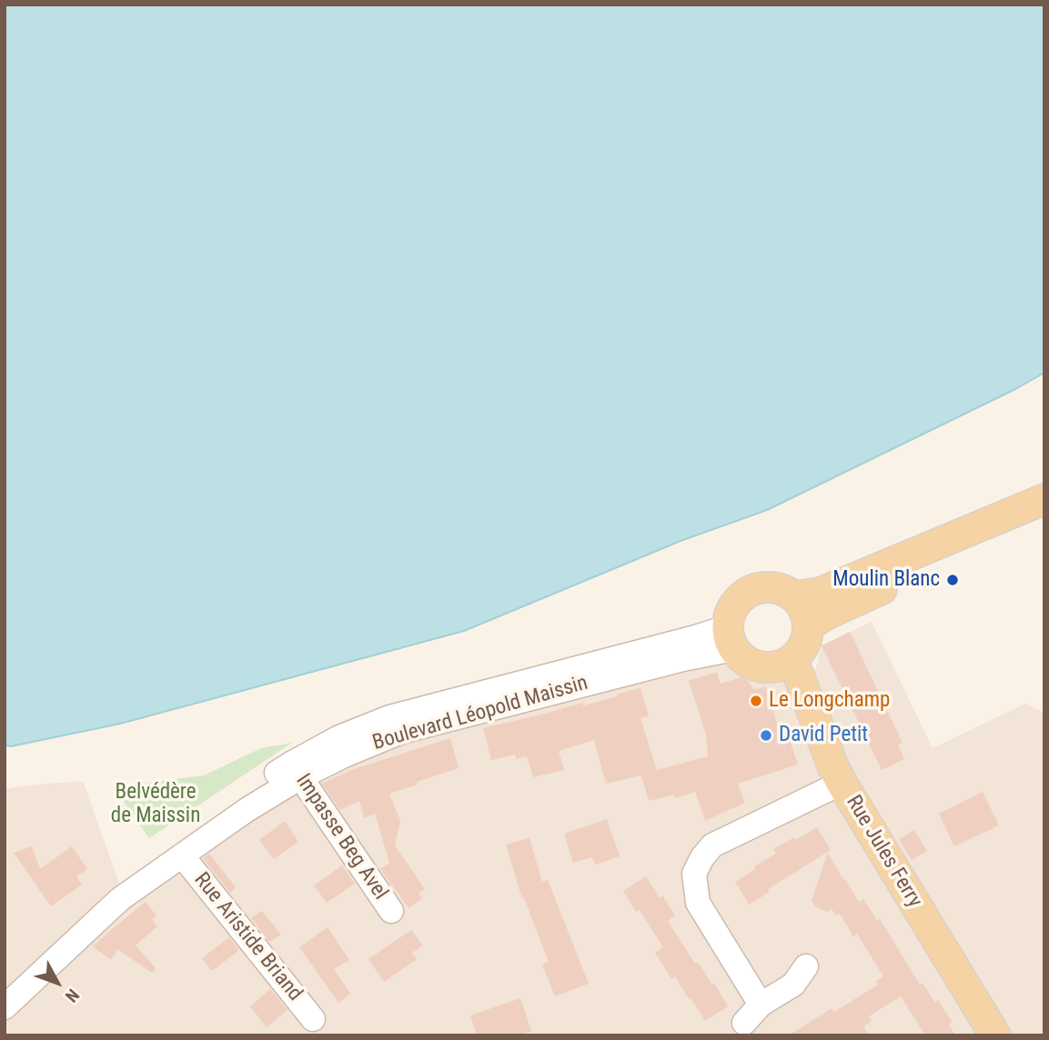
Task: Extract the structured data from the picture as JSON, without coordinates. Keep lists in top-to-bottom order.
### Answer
{
  "streets": {
    "main road": ["Rue Jules Ferry"],
    "street": ["Boulevard Léopold Maissin", "Impasse Beg Avel", "Rue Aristide Briand"]
  },
  "crossings": [
    ["Boulevard Léopold Maissin", "Impasse Beg Avel"],
    ["Boulevard Léopold Maissin", "Rue Jules Ferry"],
    ["Boulevard Léopold Maissin", "Rue Aristide Briand"]
  ],
  "parks": ["Belvédère de Maissin"],
  "places": ["Moulin Blanc", "Le Longchamp", "David Petit"],
  "north": "bottom right"
}
